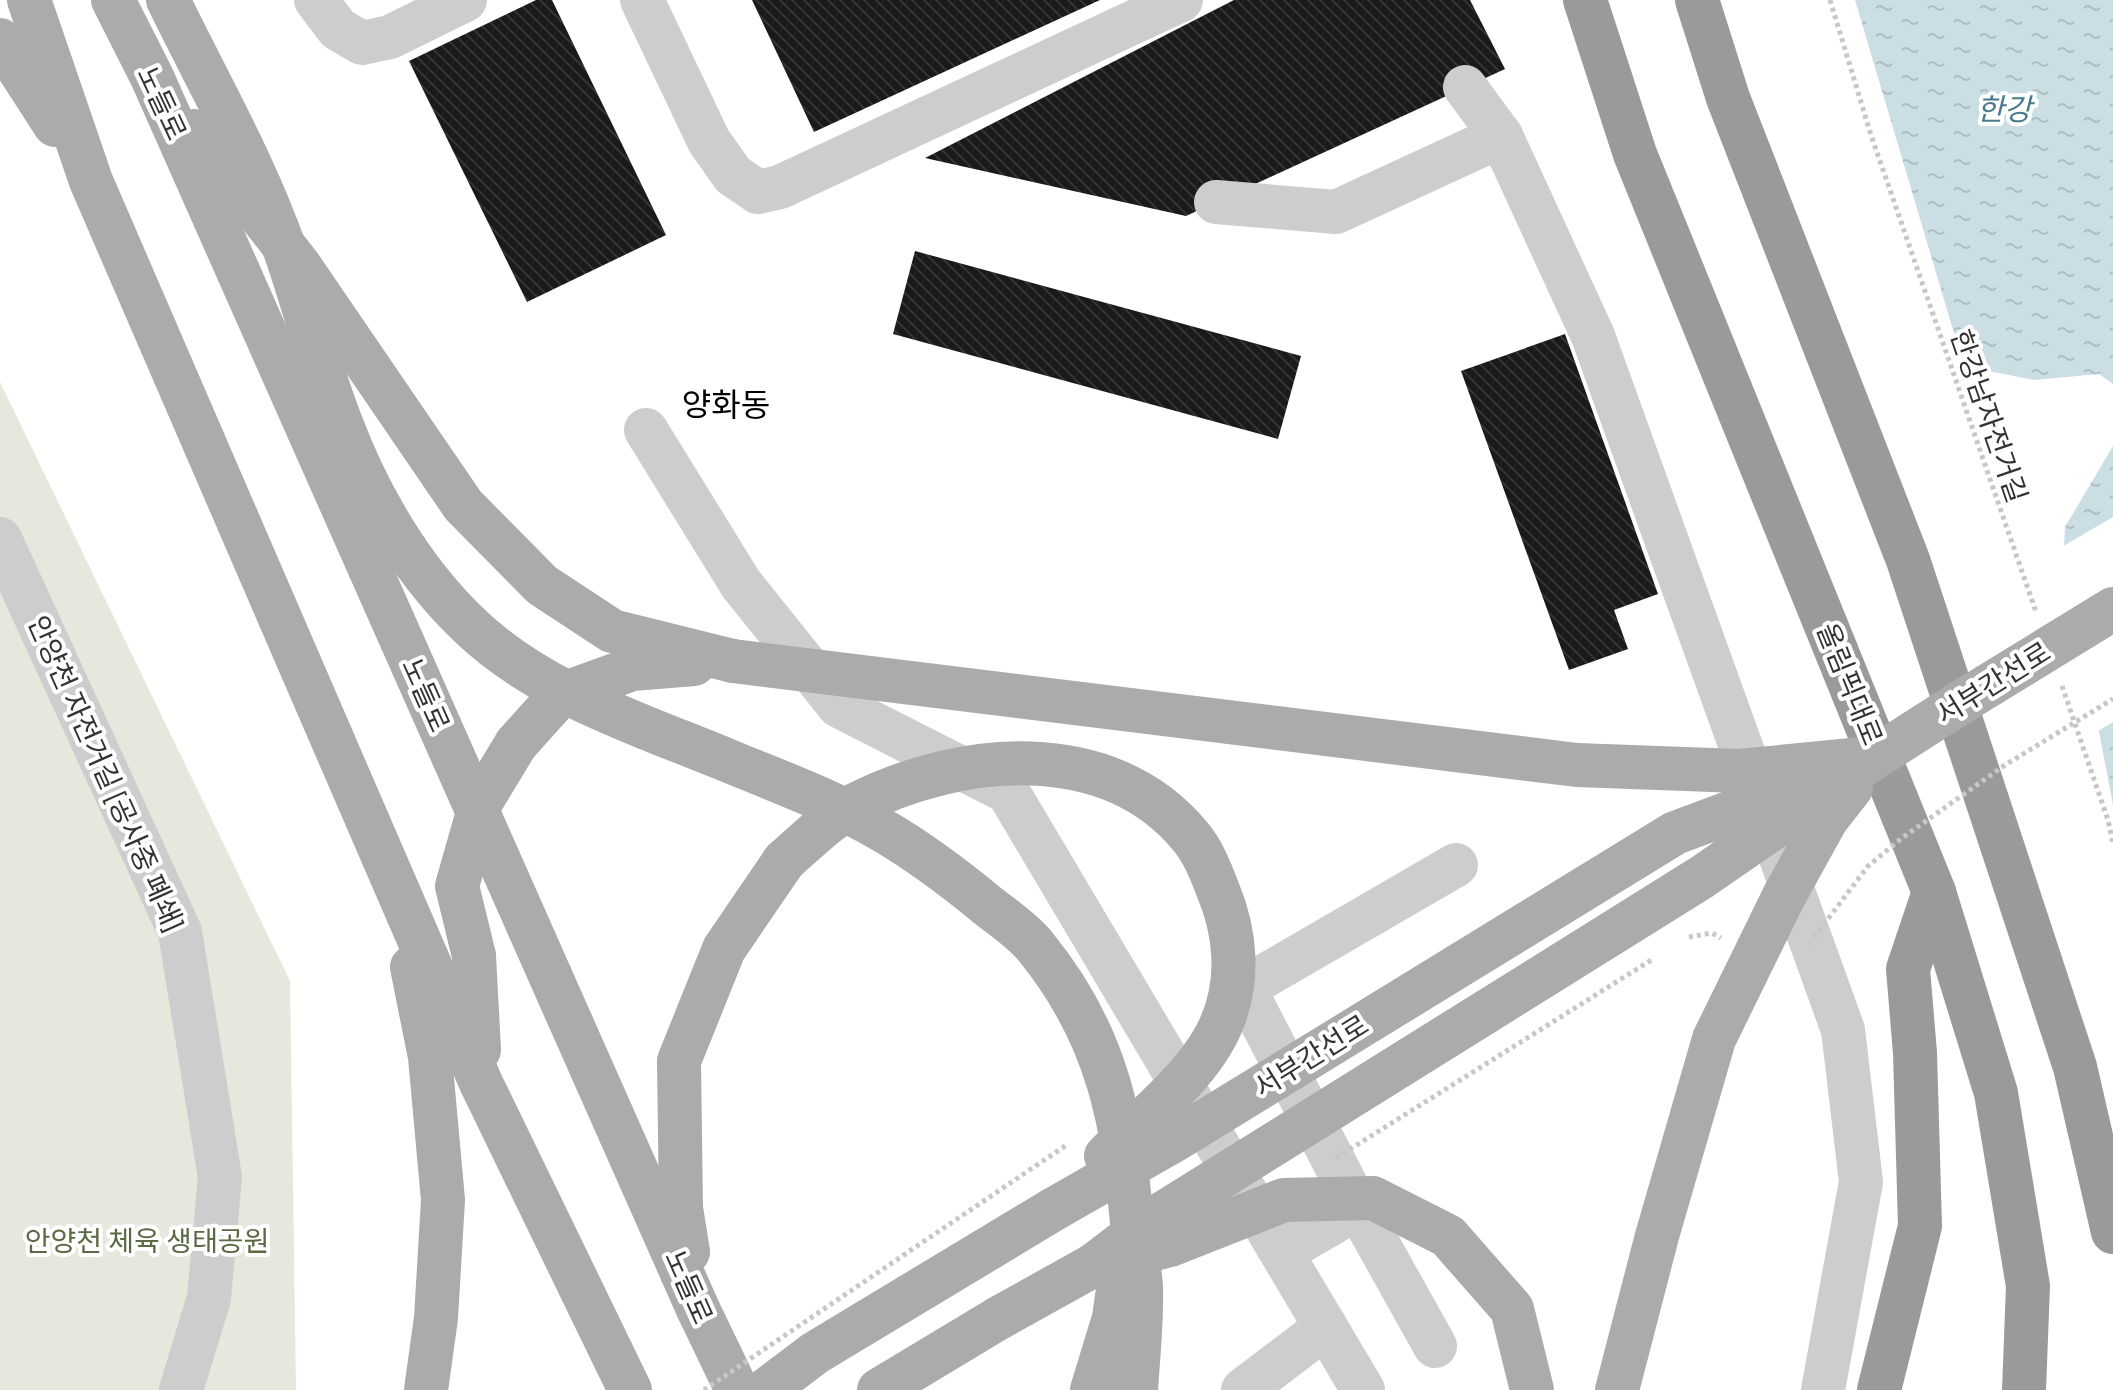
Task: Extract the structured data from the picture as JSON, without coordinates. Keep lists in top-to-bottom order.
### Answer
{
  "streets": {
    "highway": ["올림픽대로"],
    "main road": ["노들로", "서부간선로"],
    "lane": ["안양천 자전거길 [공사중 폐쇄]"],
    "path": ["한강남자전거길"]
  },
  "districts": ["양화동"],
  "water": ["한강"],
  "parks": ["안양천 체육 생태공원"]
}
